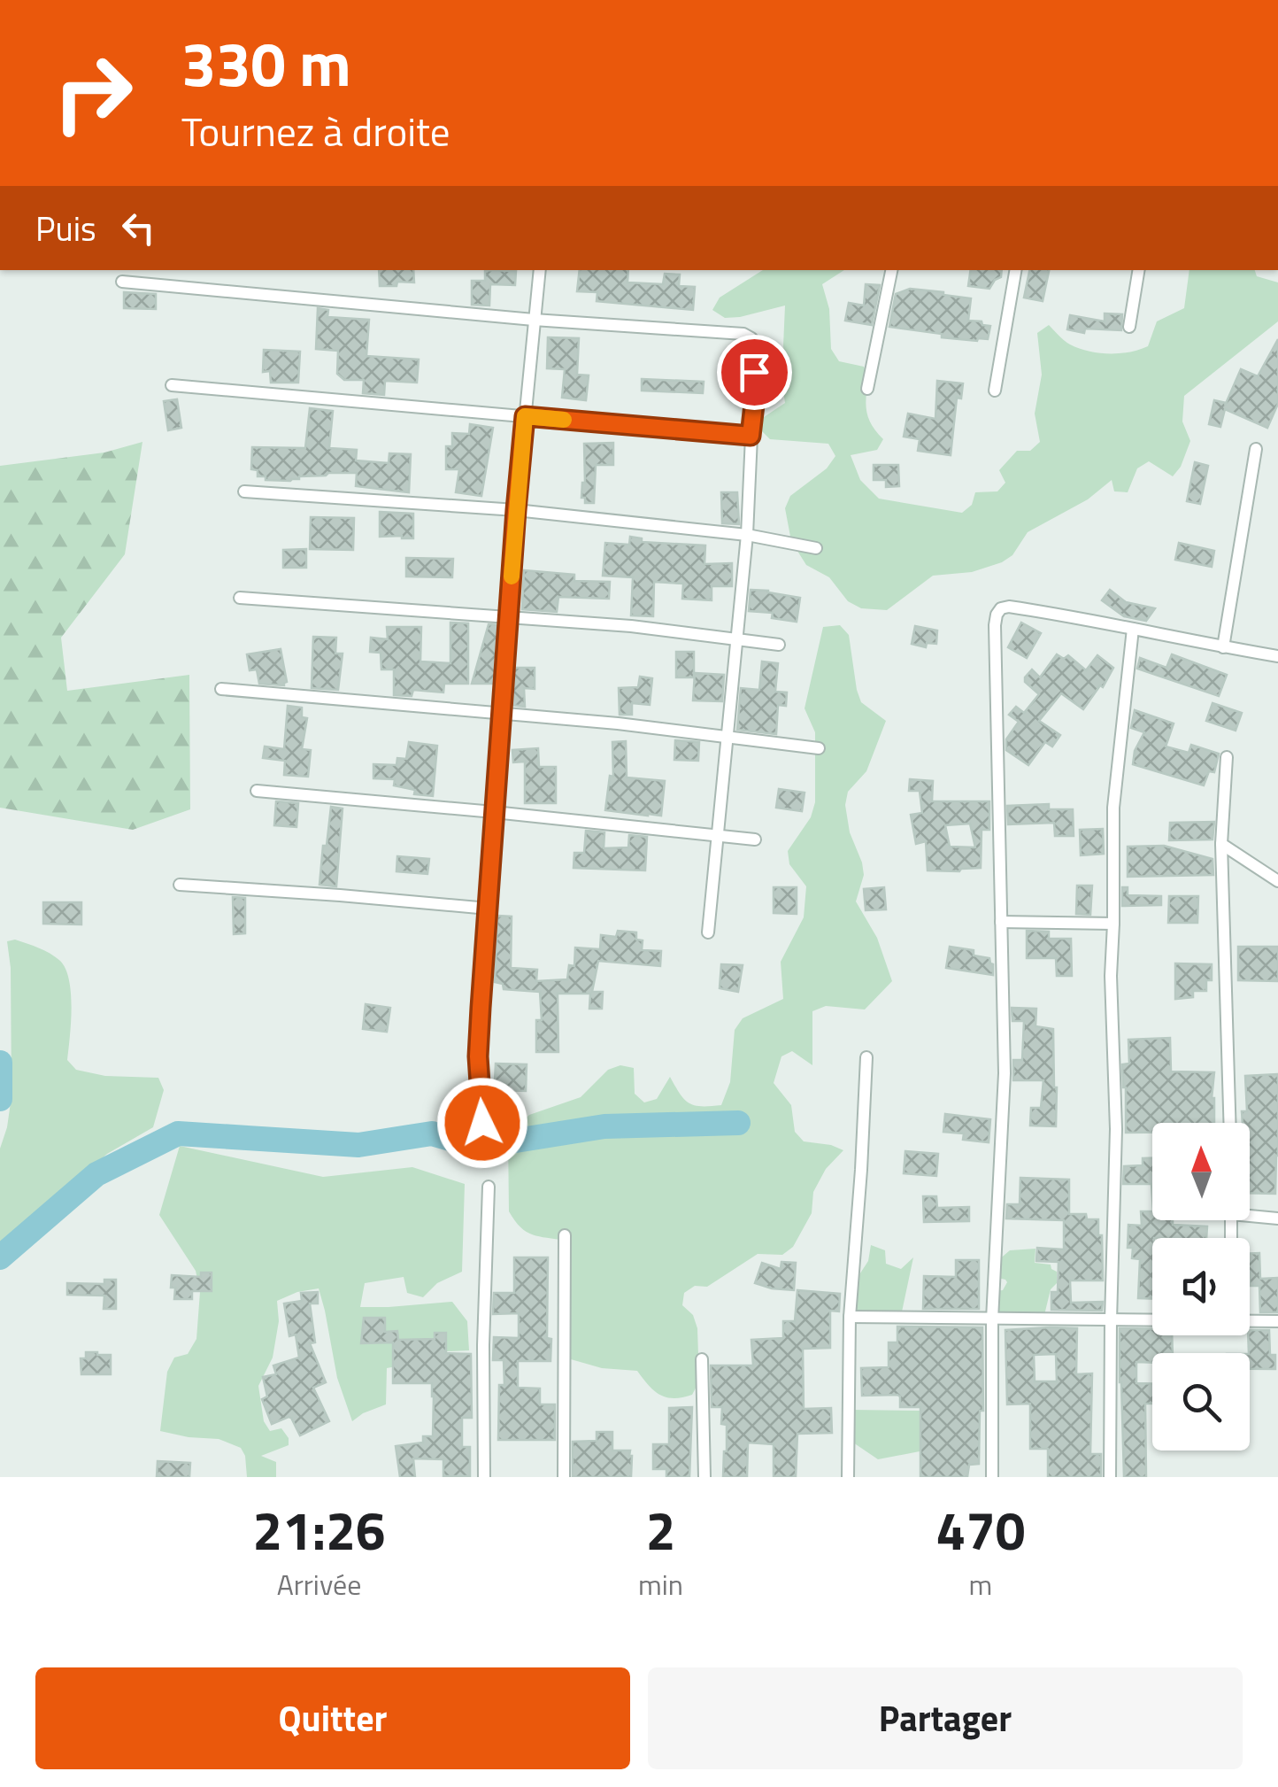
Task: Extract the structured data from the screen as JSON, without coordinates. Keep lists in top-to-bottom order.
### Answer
{
  "north": "top",
  "page": {
    "turn": ["330 m", "Tournez à droite"],
    "then": "Puis",
    "eta": [
      "21:26",
      "Arrivée",
      "2",
      "min",
      "470",
      "m"
    ],
    "buttons": ["Quitter", "Partager"]
  }
}
